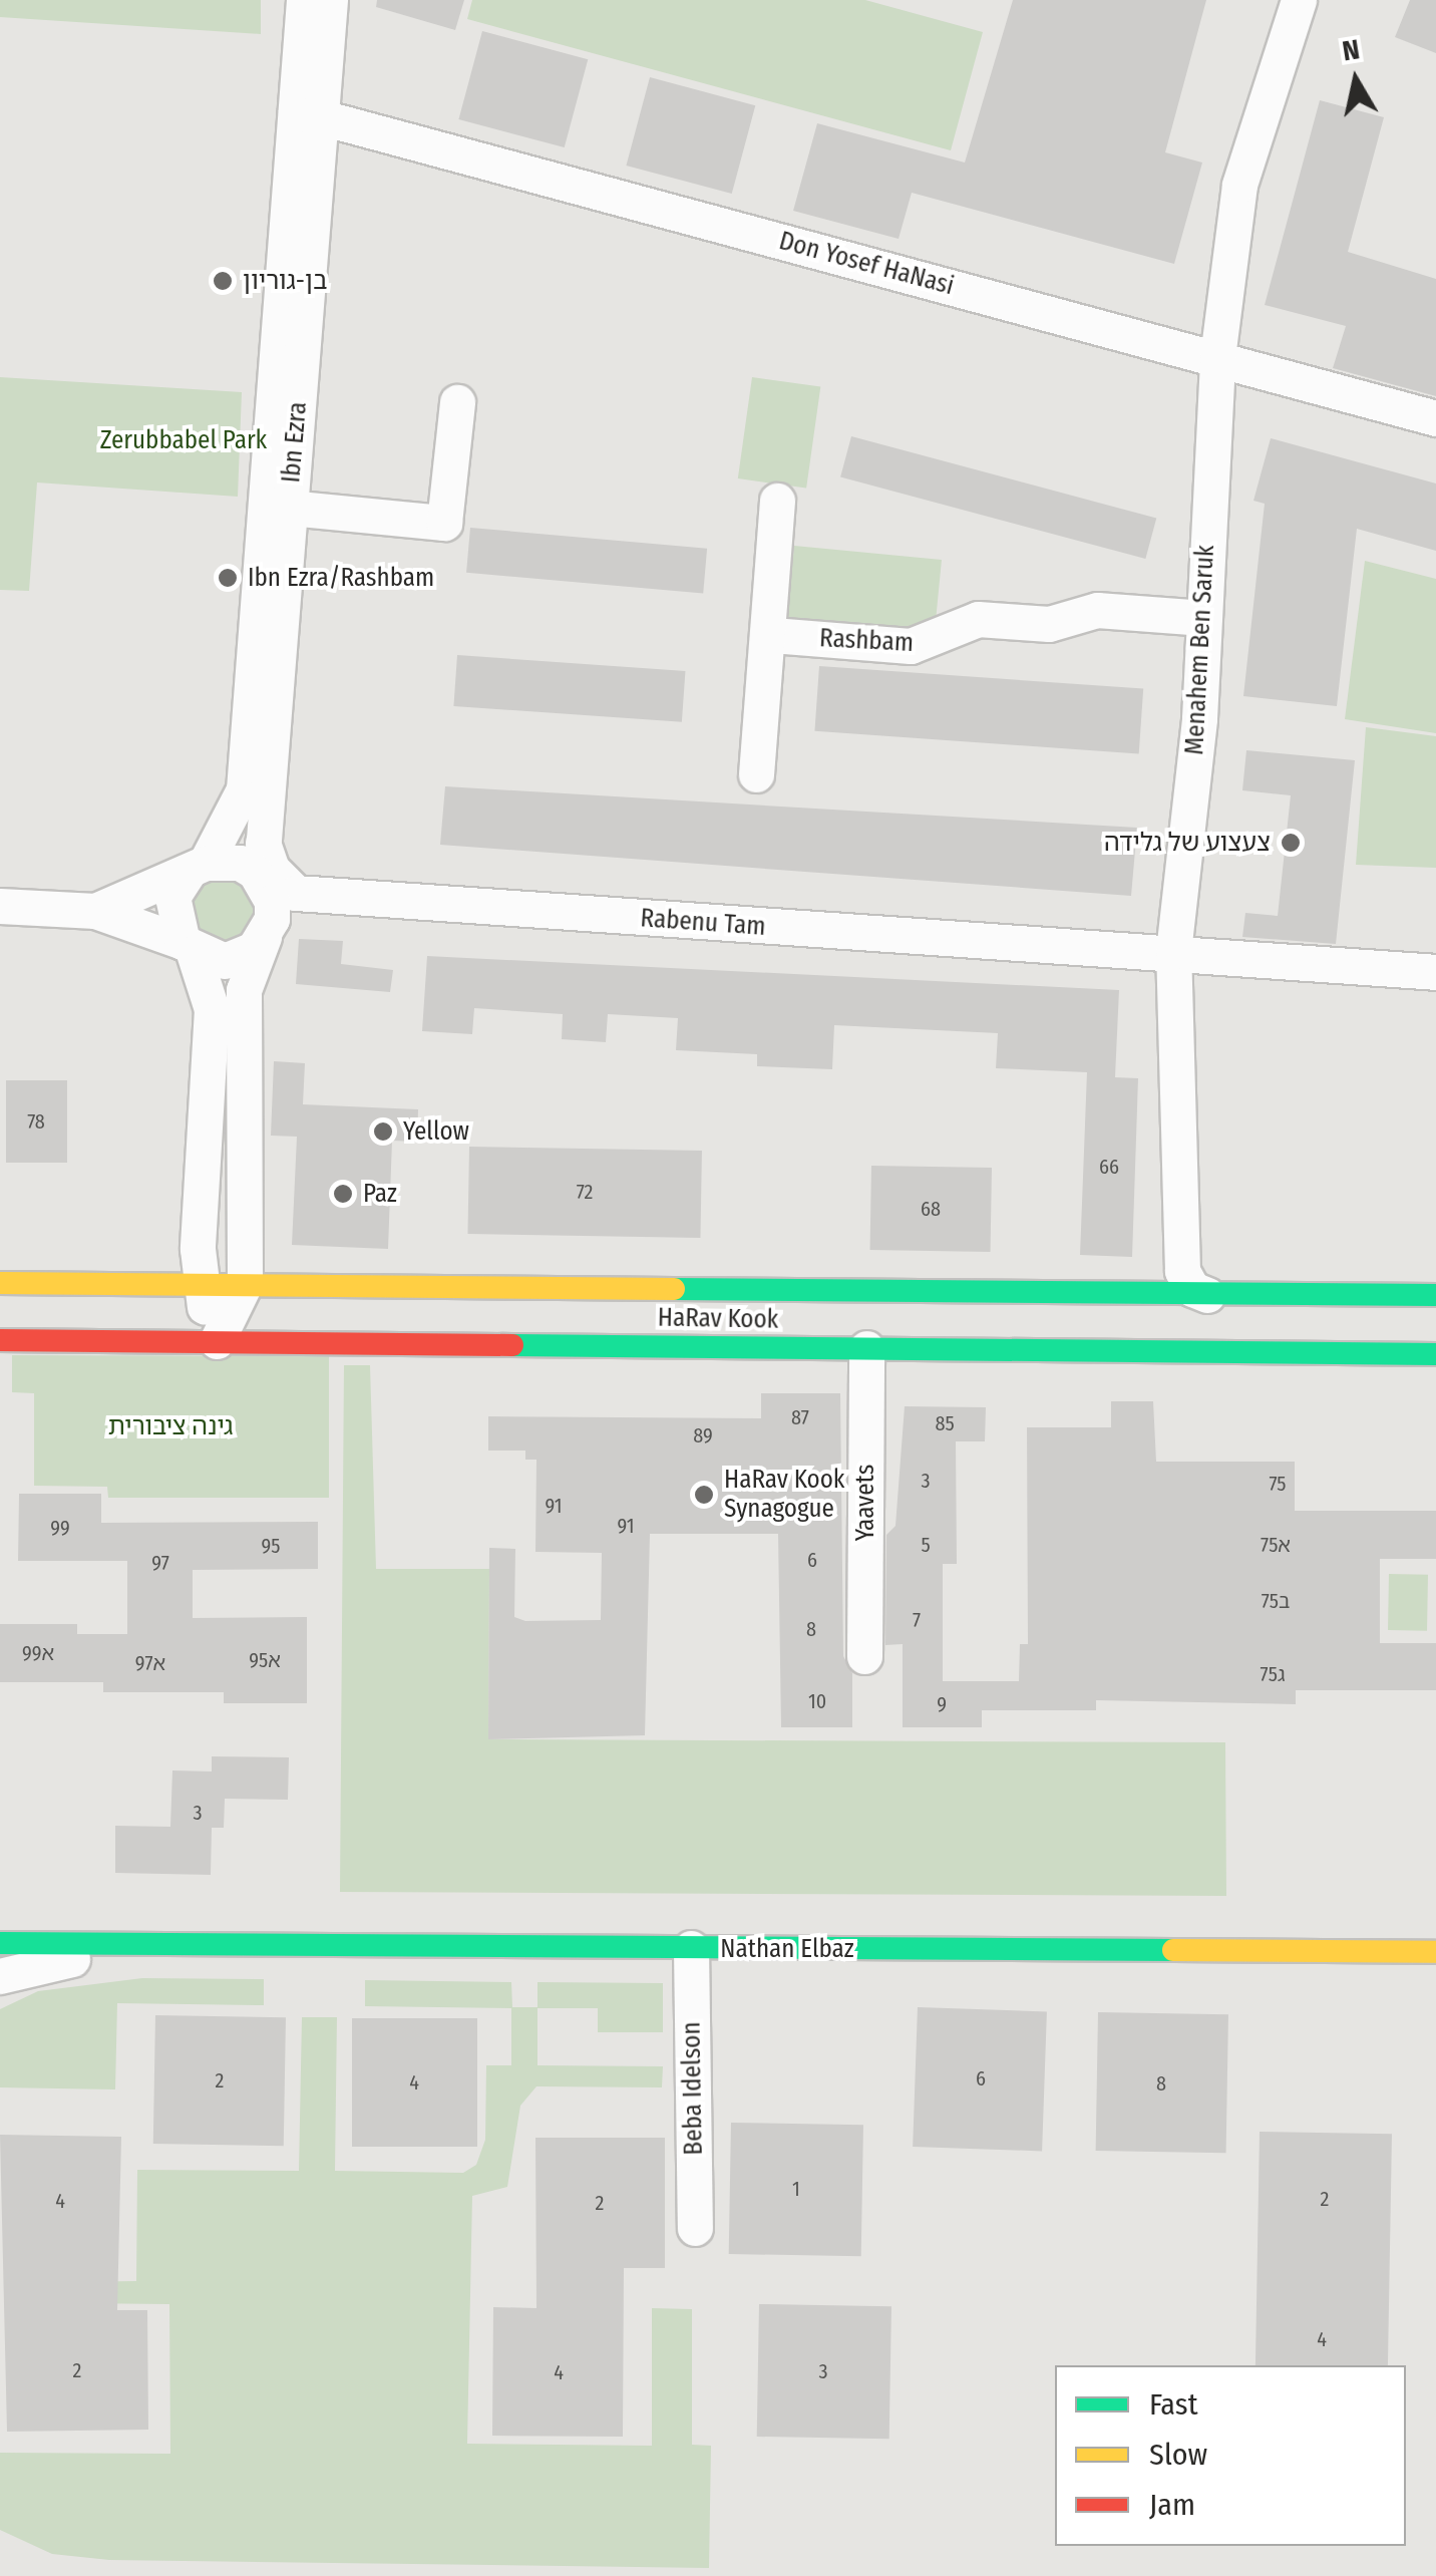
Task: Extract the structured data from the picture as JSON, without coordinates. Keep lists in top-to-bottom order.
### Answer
{
  "streets": {
    "main road": ["HaRav Kook", "Nathan Elbaz"],
    "street": [
      "Don Yosef HaNasi",
      "Ibn Ezra",
      "Rashbam",
      "Menahem Ben Saruk",
      "Rabenu Tam",
      "Yaavets",
      "Beba Idelson"
    ]
  },
  "crossings": [
    ["Don Yosef HaNasi", "Ibn Ezra"],
    ["Don Yosef HaNasi", "Menahem Ben Saruk"],
    ["Ibn Ezra", "Rabenu Tam"],
    ["Rashbam", "Menahem Ben Saruk"],
    ["Menahem Ben Saruk", "Rabenu Tam"],
    ["Menahem Ben Saruk", "HaRav Kook"],
    ["HaRav Kook", "Yaavets"],
    ["Nathan Elbaz", "Beba Idelson"]
  ],
  "parks": ["Zerubbabel Park", "גינה ציבורית"],
  "places": [
    "בן-גוריון",
    "Ibn Ezra/Rashbam",
    "צעצוע של גלידה",
    "Yellow",
    "Paz",
    "HaRav Kook Synagogue"
  ],
  "house_numbers": [
    "78",
    "66",
    "72",
    "68",
    "87",
    "85",
    "89",
    "3",
    "75",
    "91",
    "91",
    "99",
    "5",
    "75א",
    "95",
    "6",
    "97",
    "75ב",
    "7",
    "8",
    "99א",
    "95א",
    "97א",
    "75ג",
    "10",
    "9",
    "3",
    "6",
    "2",
    "4",
    "8",
    "1",
    "2",
    "4",
    "2",
    "4",
    "2",
    "3",
    "4"
  ],
  "legend": ["Fast", "Slow", "Jam"],
  "north": "top"
}
